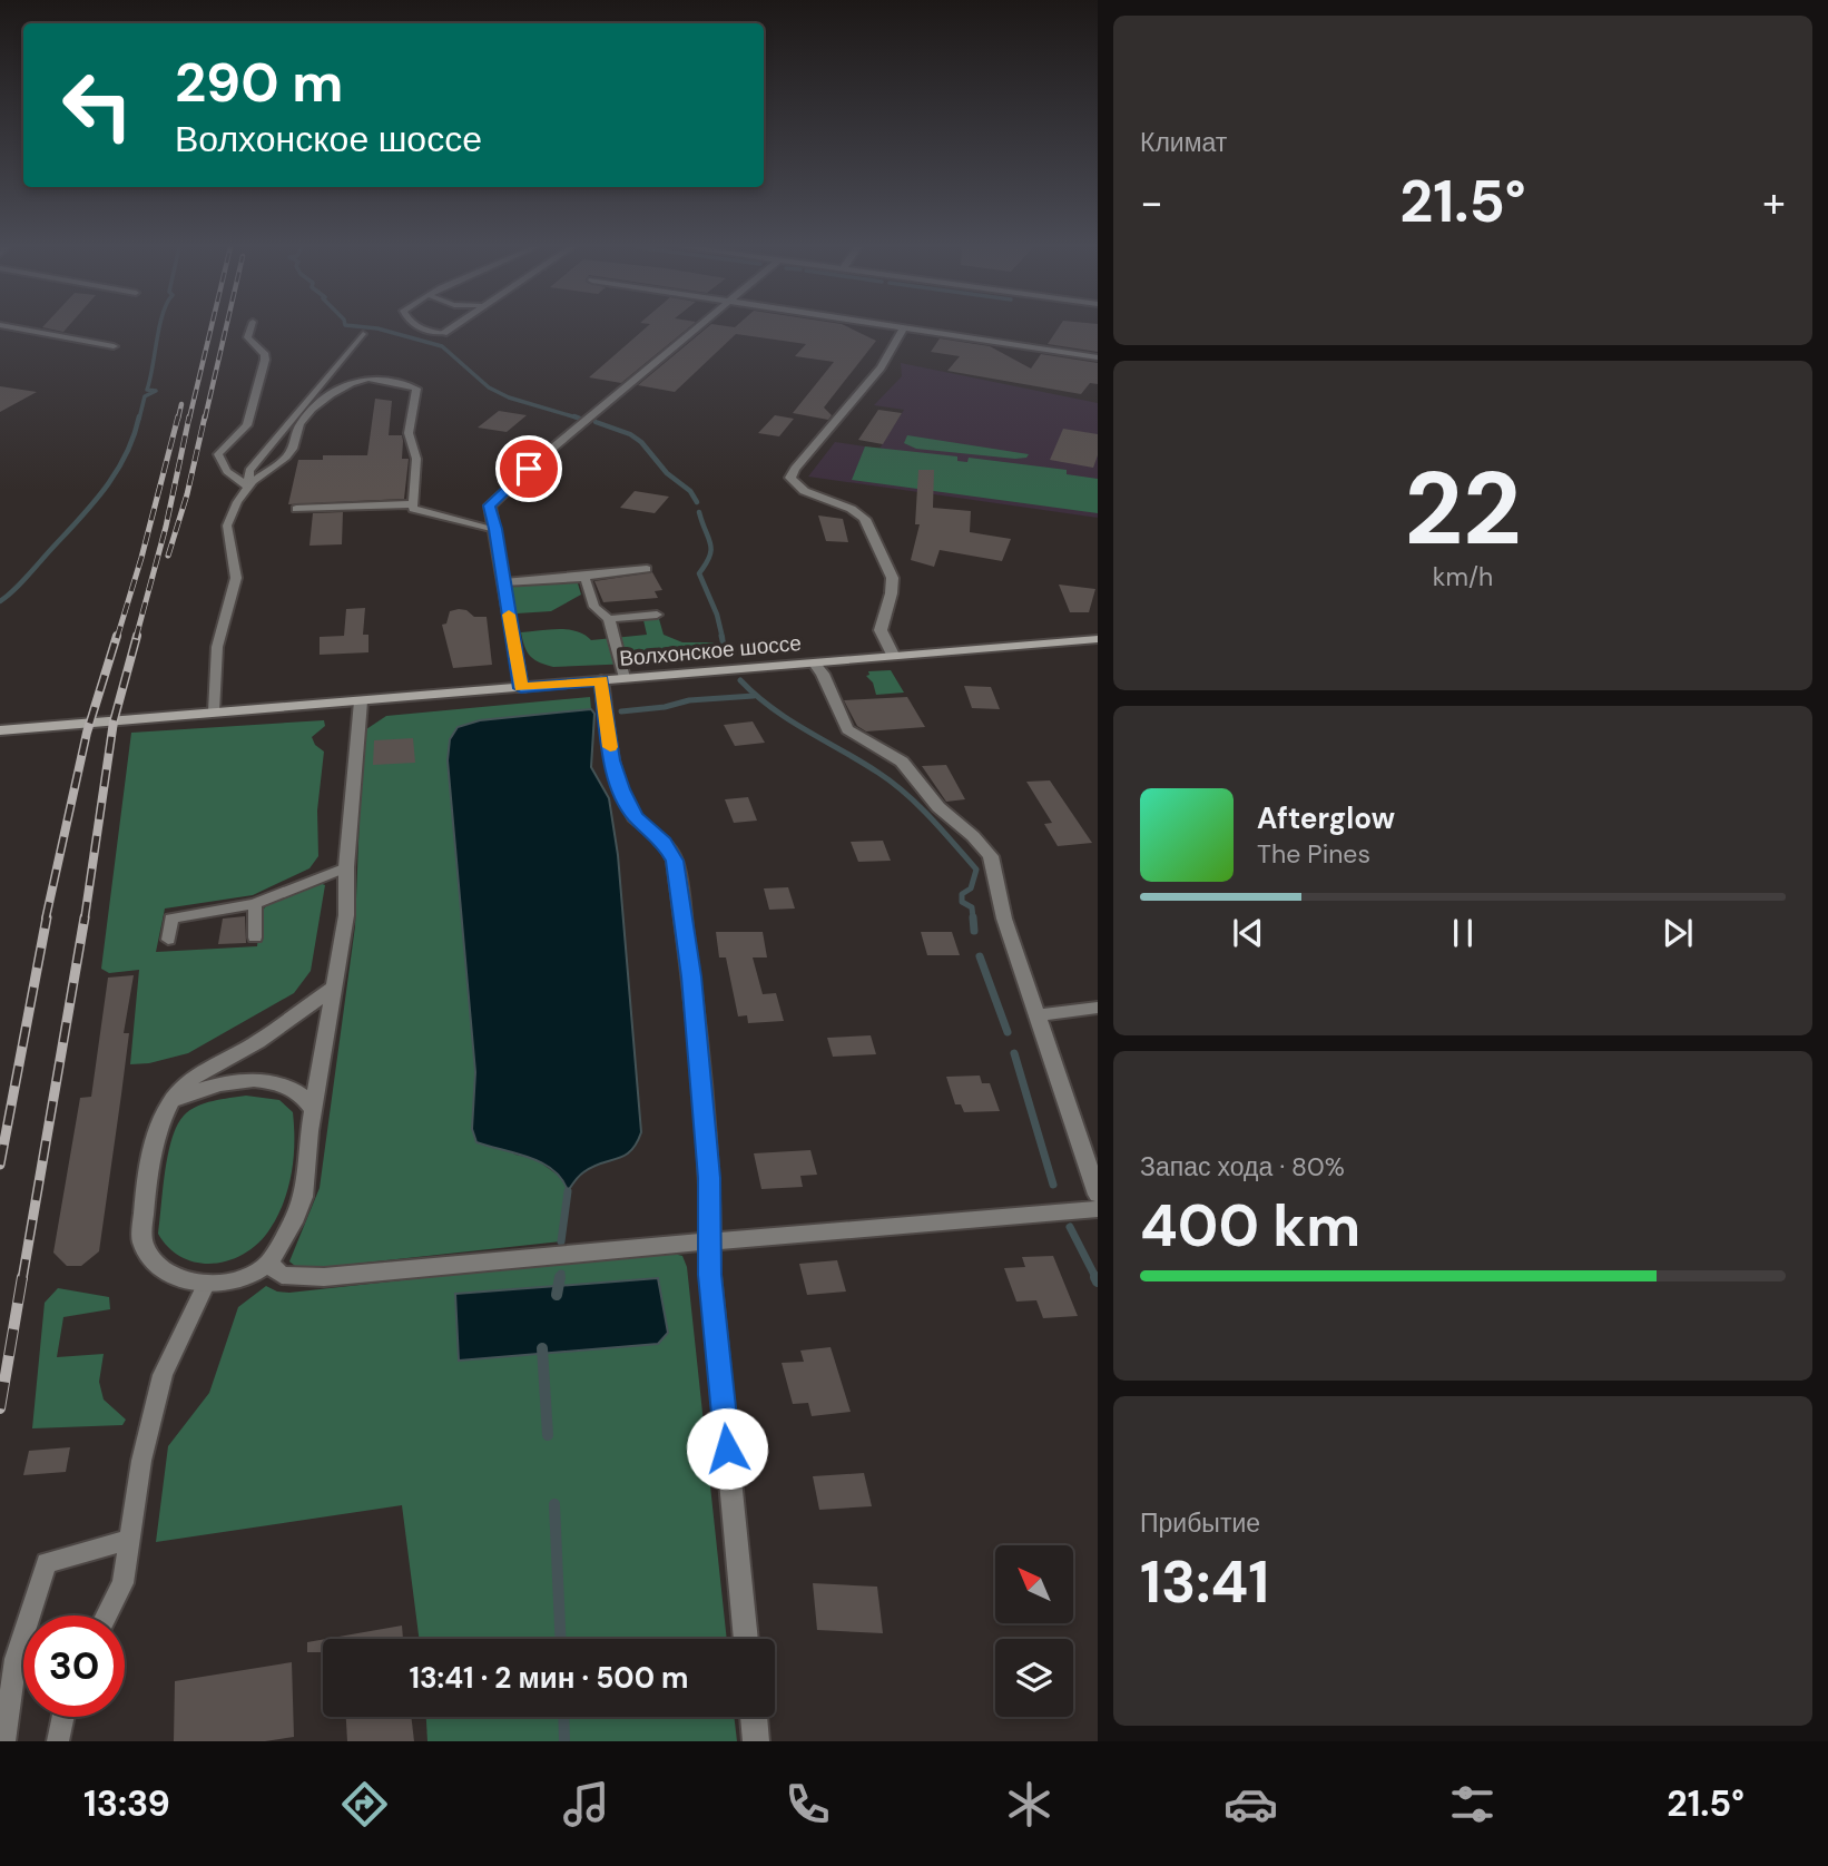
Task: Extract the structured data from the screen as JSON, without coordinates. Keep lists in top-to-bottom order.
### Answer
{
  "streets": {
    "main road": ["Волхонское шоссе"]
  },
  "north": "top left",
  "page": {
    "tile": [
      "Климат",
      ["22", "km/h"],
      ["Запас хода · 80%", "400 km"],
      ["Прибытие", "13:41"]
    ],
    "turn": ["290 m", "Волхонское шоссе"],
    "heat": ["−", "21.5°", "+"],
    "song": ["Afterglow", "The Pines"],
    "limit": "30",
    "trip": "13:41 · 2 мин · 500 m",
    "tabs": ["13:39", "21.5°"]
  }
}
